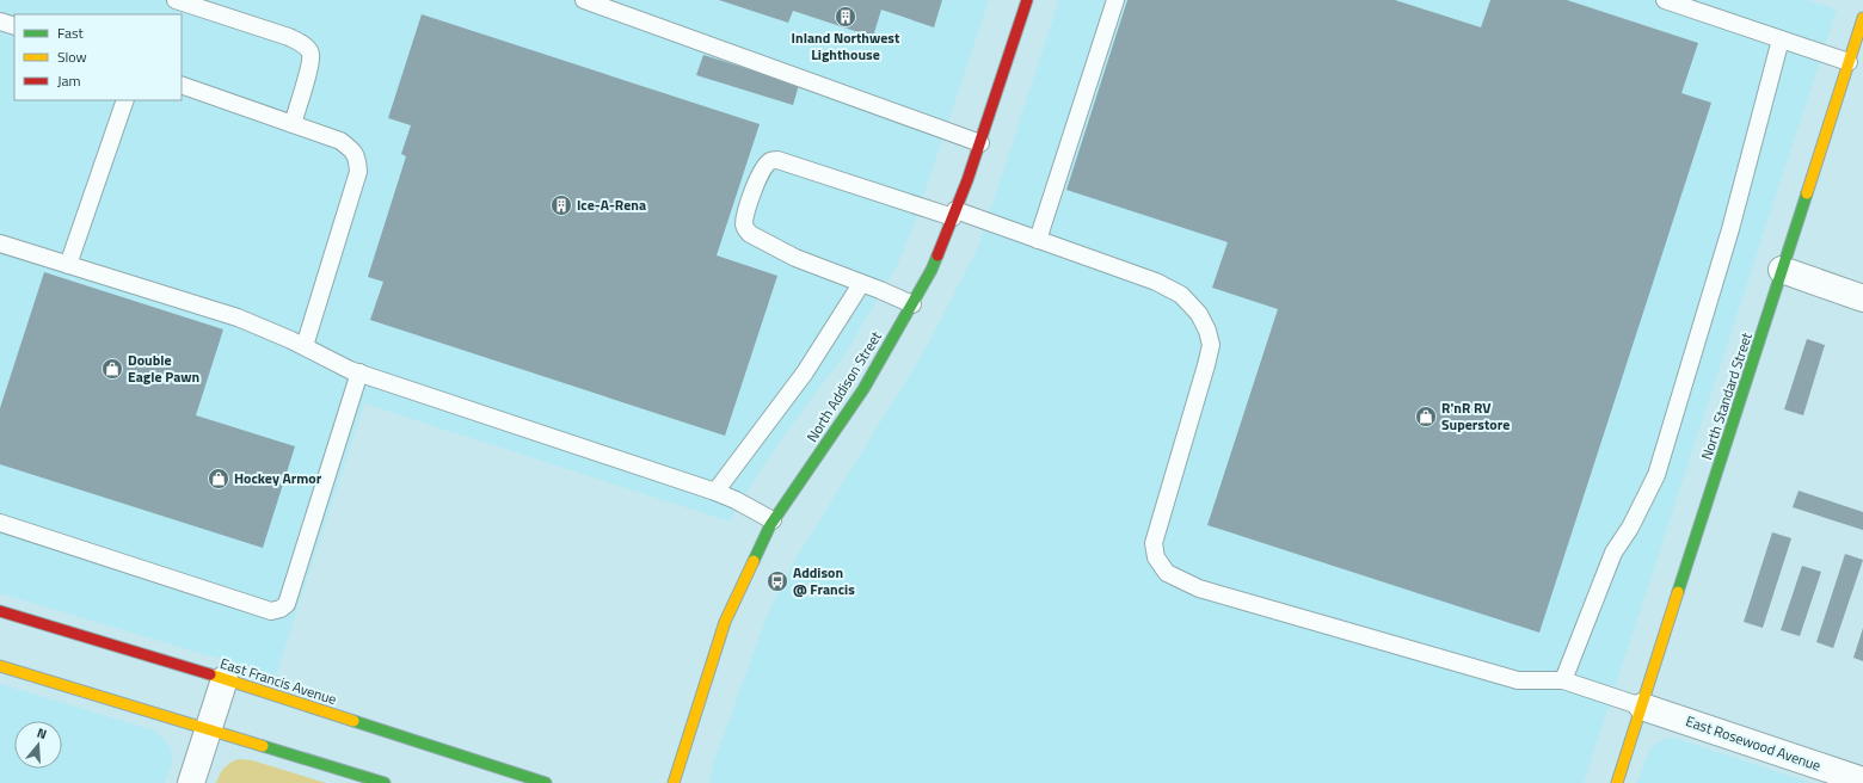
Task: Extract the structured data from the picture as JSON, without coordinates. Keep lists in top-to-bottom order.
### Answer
{
  "streets": {
    "street": [
      "North Addison Street",
      "North Standard Street",
      "East Francis Avenue",
      "East Rosewood Avenue"
    ]
  },
  "crossings": [
    ["North Standard Street", "East Rosewood Avenue"]
  ],
  "places": {
    "building": ["Inland Northwest Lighthouse", "Ice-A-Rena"],
    "shop": ["Double Eagle Pawn", "R'nR RV Superstore", "Hockey Armor"],
    "bus stop": ["Addison @ Francis"]
  },
  "legend": ["Fast", "Slow", "Jam"],
  "north": "top"
}
